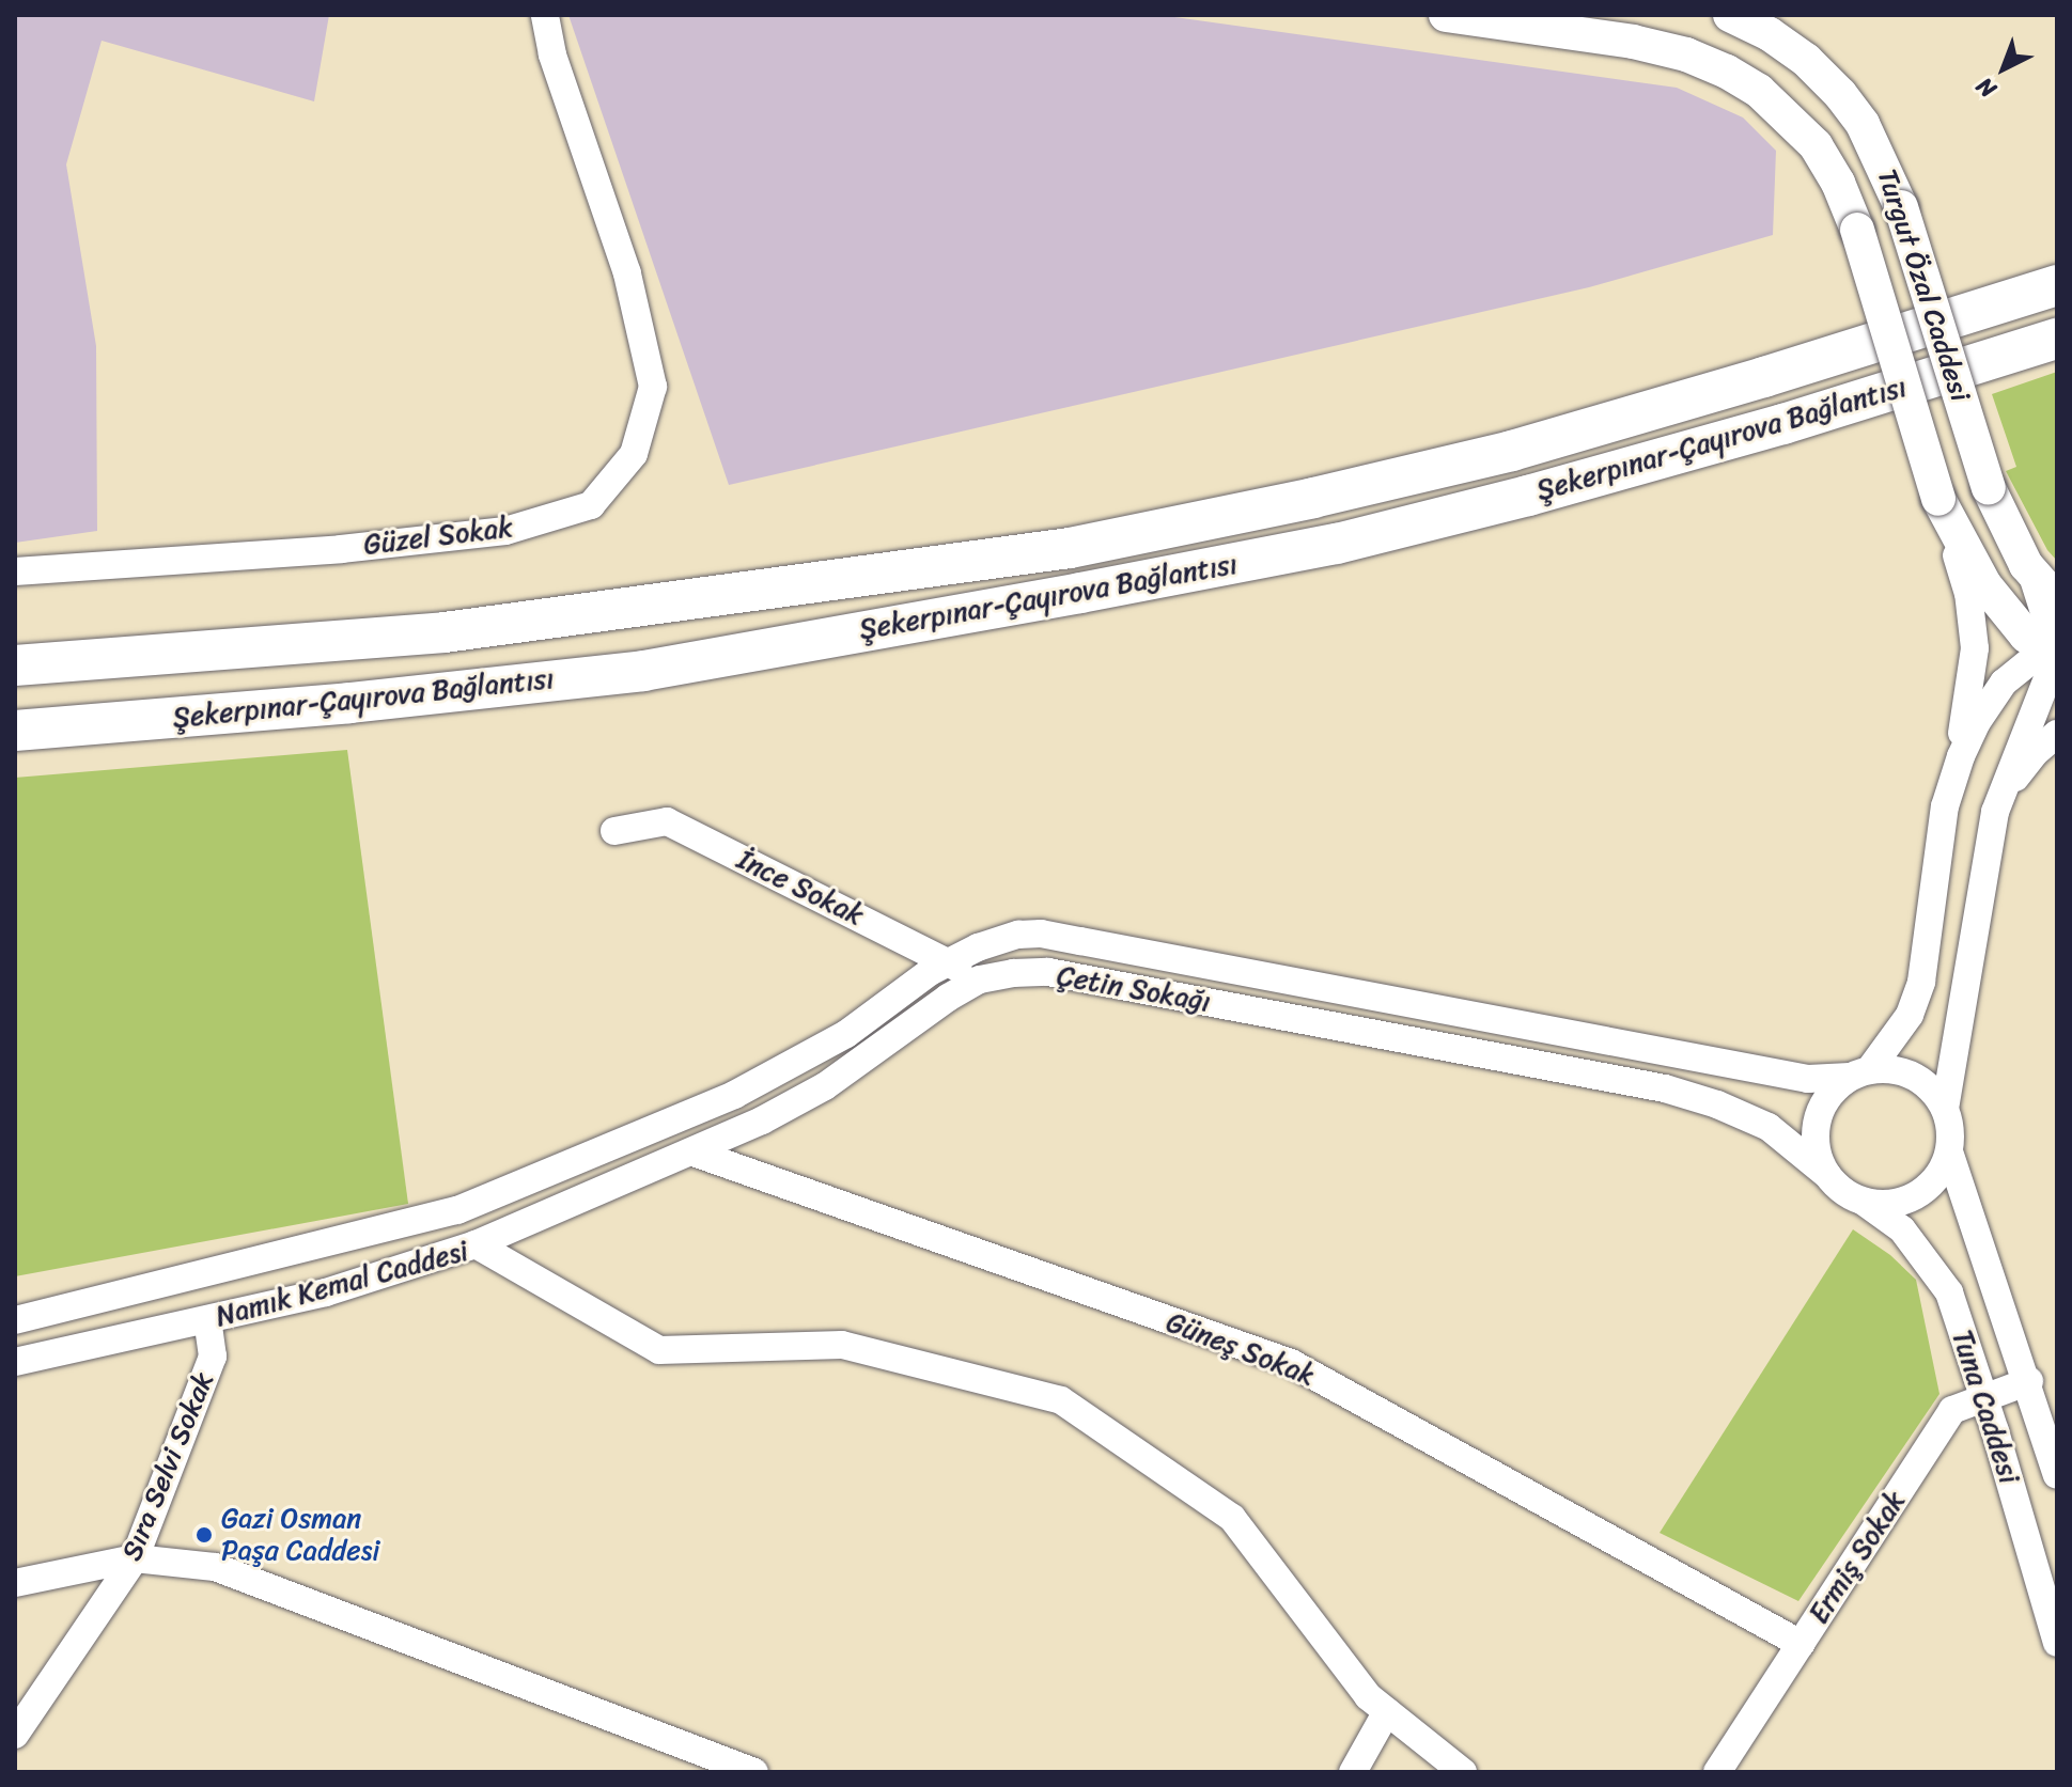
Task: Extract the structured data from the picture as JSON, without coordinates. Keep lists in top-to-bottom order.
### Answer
{
  "streets": {
    "highway": ["Şekerpınar-Çayırova Bağlantısı"],
    "main road": ["Turgut Özal Caddesi"],
    "street": [
      "Güzel Sokak",
      "İnce Sokak",
      "Çetin Sokağı",
      "Namık Kemal Caddesi",
      "Güneş Sokak",
      "Tuna Caddesi",
      "Sıra Selvi Sokak",
      "Ermiş Sokak"
    ]
  },
  "crossings": [
    ["İnce Sokak", "Çetin Sokağı"],
    ["İnce Sokak", "Namık Kemal Caddesi"],
    ["Çetin Sokağı", "Namık Kemal Caddesi"],
    ["Çetin Sokağı", "Güneş Sokak"],
    ["Çetin Sokağı", "Tuna Caddesi"],
    ["Namık Kemal Caddesi", "Tuna Caddesi"],
    ["Namık Kemal Caddesi", "Sıra Selvi Sokak"],
    ["Güneş Sokak", "Ermiş Sokak"],
    ["Tuna Caddesi", "Ermiş Sokak"]
  ],
  "places": ["Gazi Osman Paşa Caddesi"],
  "north": "bottom left"
}
